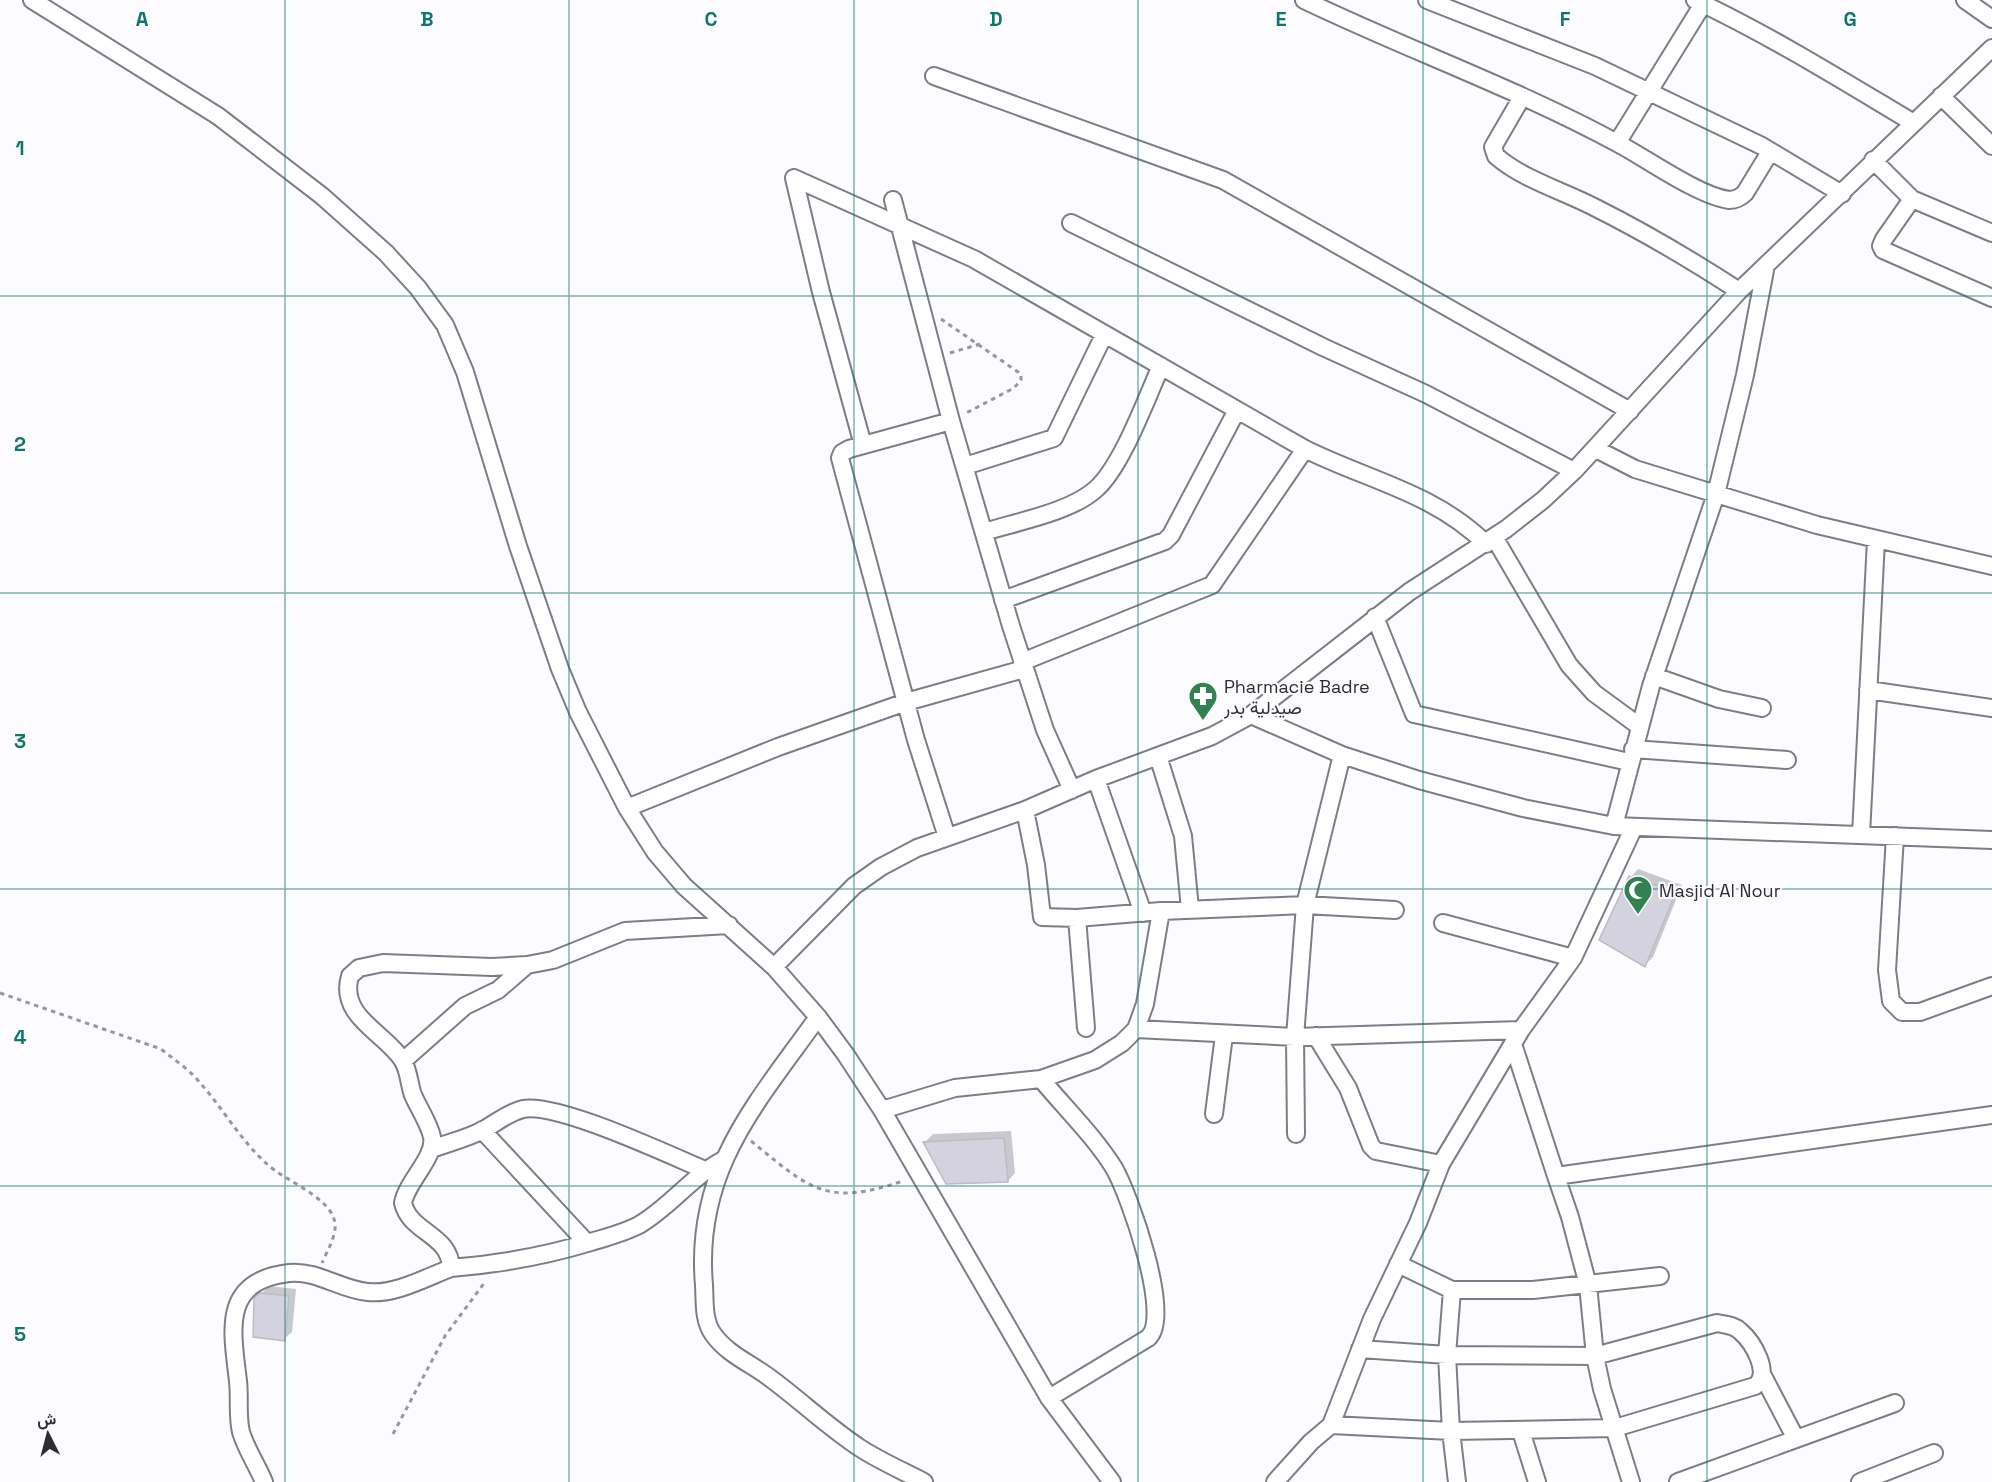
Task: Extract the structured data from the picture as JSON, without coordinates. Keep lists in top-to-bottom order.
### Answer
{
  "places": {
    "pharmacy": ["Pharmacie Badre صيدلية بدر"],
    "mosque": ["Masjid Al Nour"]
  },
  "north": "top",
  "grid": {
    "columns": [
      "A",
      "B",
      "C",
      "D",
      "E",
      "F",
      "G"
    ],
    "rows": [
      "1",
      "2",
      "3",
      "4",
      "5"
    ]
  }
}
